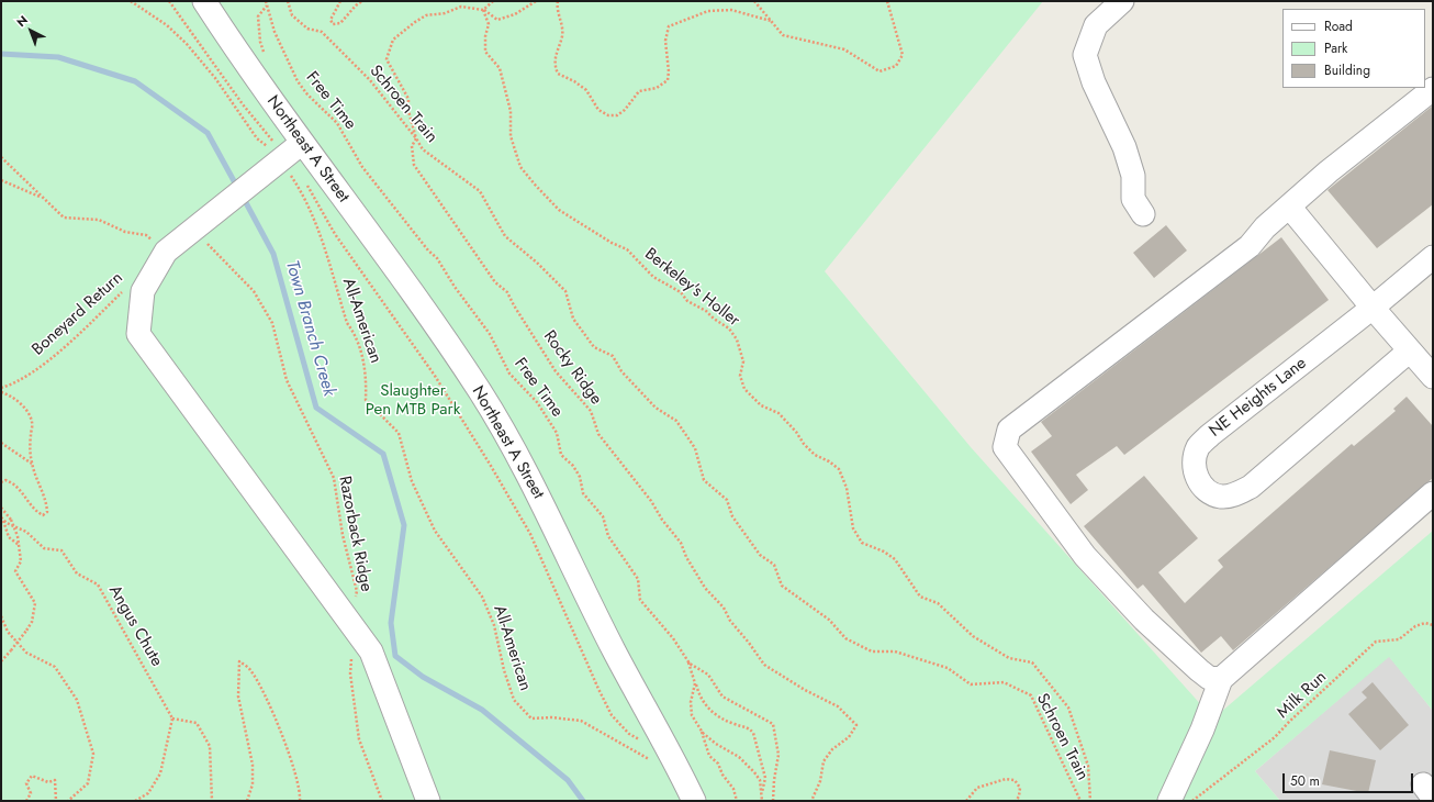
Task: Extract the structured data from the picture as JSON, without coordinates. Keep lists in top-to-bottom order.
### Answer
{
  "streets": {
    "street": ["Northeast A Street", "NE Heights Lane"],
    "path": [
      "Free Time",
      "Schroen Train",
      "Berkeley's Holler",
      "Boneyard Return",
      "All-American",
      "Rocky Ridge",
      "Razorback Ridge",
      "Angus Chute",
      "Milk Run"
    ]
  },
  "crossings": [
    ["Schroen Train", "Rocky Ridge"],
    ["Northeast A Street", "All-American"],
    ["Berkeley's Holler", "Rocky Ridge"]
  ],
  "water": ["Town Branch Creek"],
  "parks": ["Slaughter Pen MTB Park"],
  "legend": ["Road", "Park", "Building"],
  "scale_bar": "50 m",
  "north": "top left"
}
